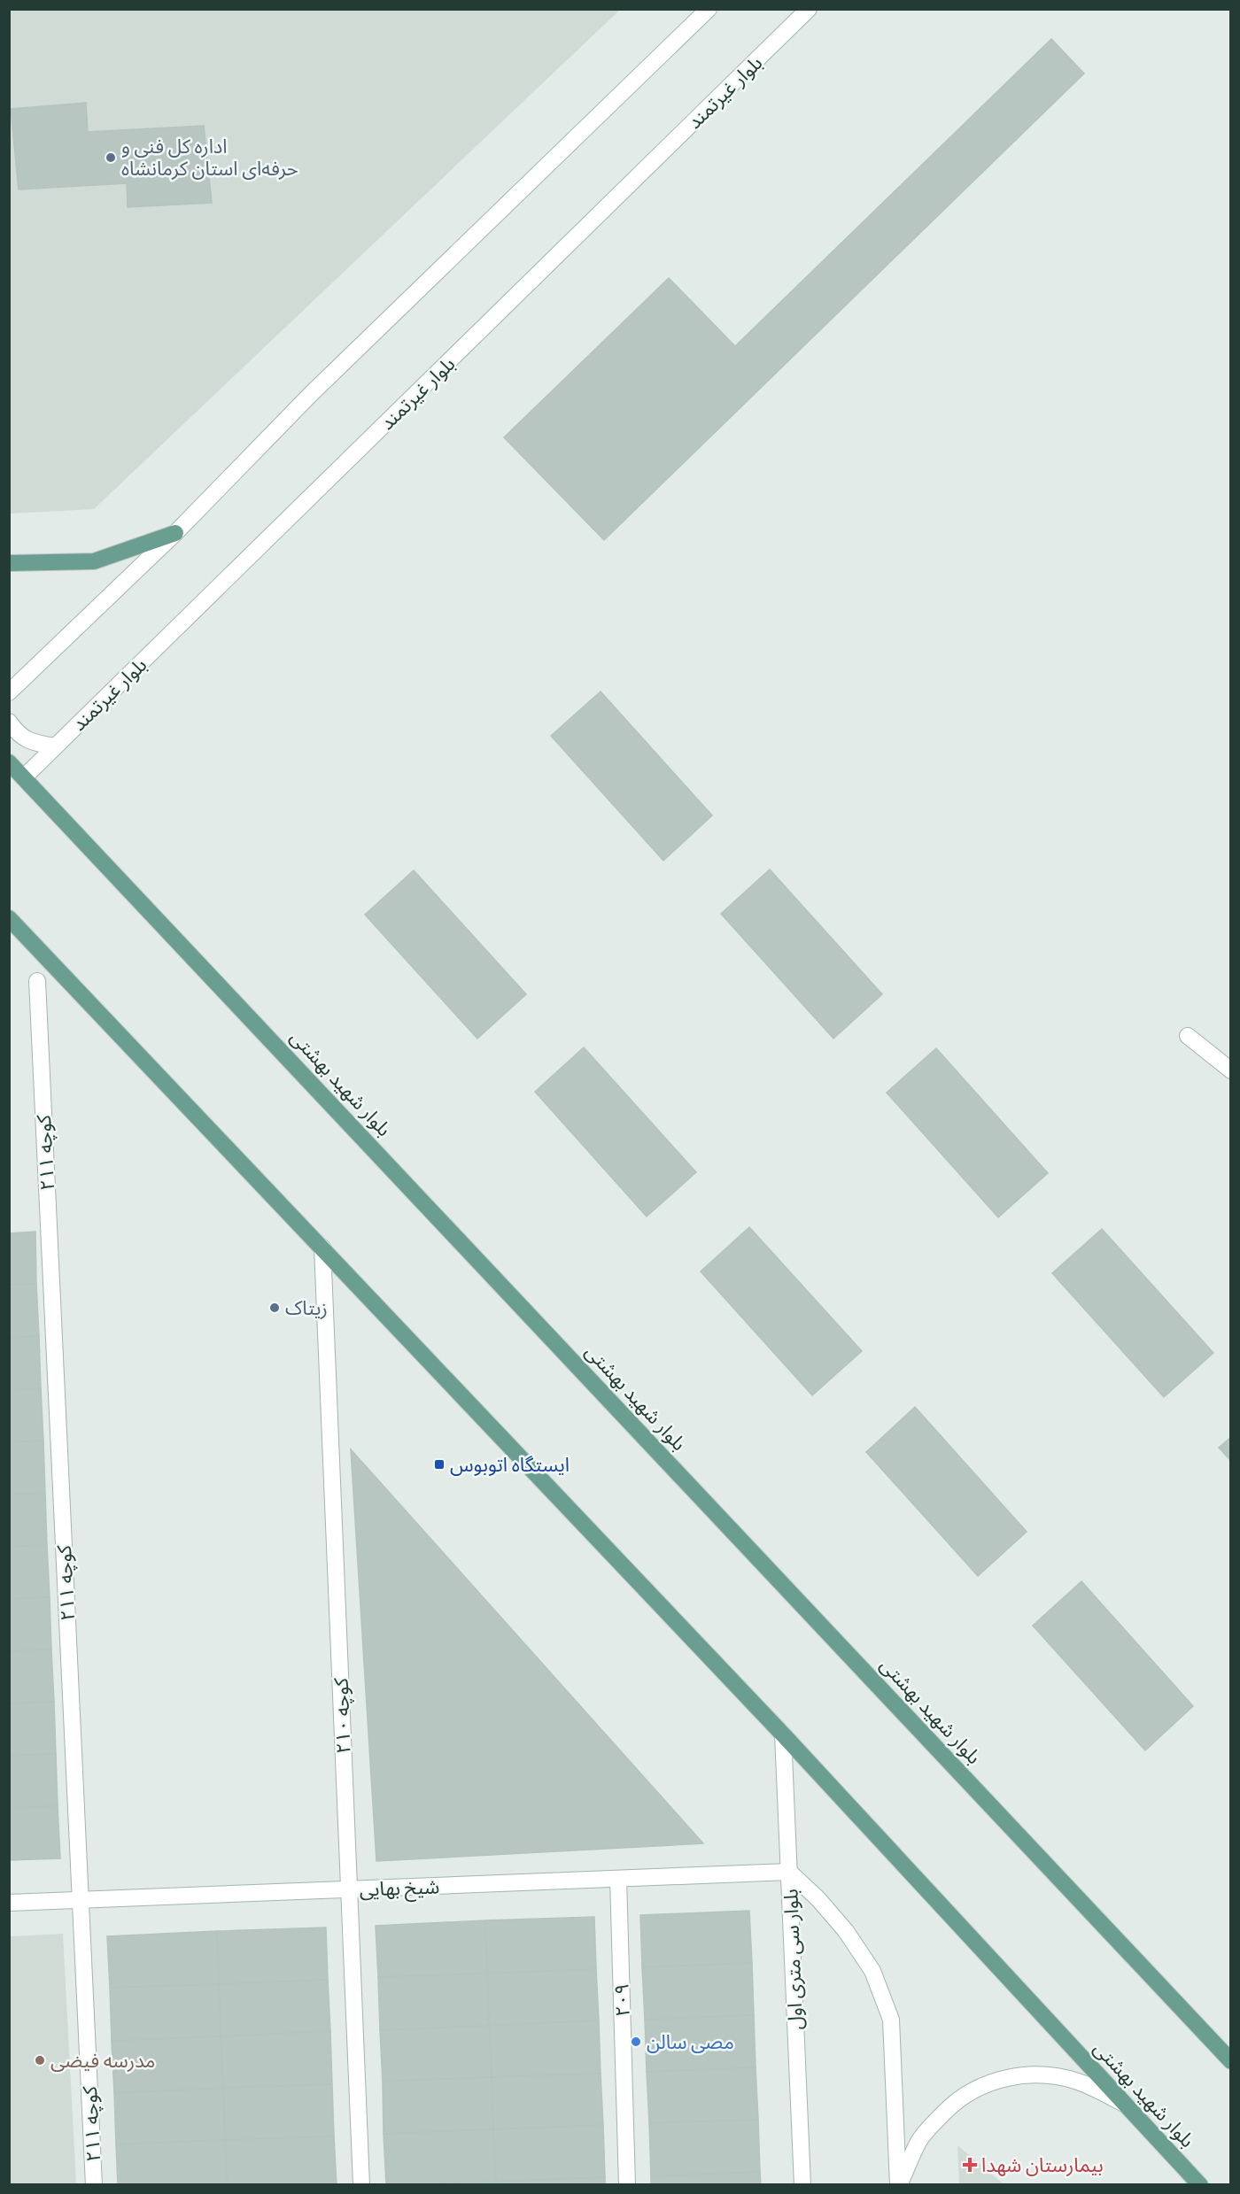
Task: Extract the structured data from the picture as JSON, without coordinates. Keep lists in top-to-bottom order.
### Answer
{
  "streets": {
    "main road": ["بلوار شهید بهشتی"],
    "street": [
      "بلوار غیرتمند",
      "کوچه ۲۱۱",
      "کوچه ۲۱۰",
      "شیخ بهایی",
      "بلوار سی متری اول",
      "۲۰۹"
    ]
  },
  "crossings": [
    ["بلوار غیرتمند", "بلوار شهید بهشتی"],
    ["بلوار شهید بهشتی", "کوچه ۲۱۰"],
    ["بلوار شهید بهشتی", "بلوار سی متری اول"],
    ["کوچه ۲۱۱", "شیخ بهایی"],
    ["کوچه ۲۱۰", "شیخ بهایی"],
    ["شیخ بهایی", "بلوار سی متری اول"],
    ["شیخ بهایی", "۲۰۹"]
  ],
  "places": {
    "other": [
      "اداره کل فنی و حرفه‌ای استان کرمانشاه",
      "زیتاک",
      "مصی سالن",
      "مدرسه فیضی"
    ],
    "transit": ["ایستگاه اتوبوس"],
    "health": ["بیمارستان شهدا"]
  }
}
